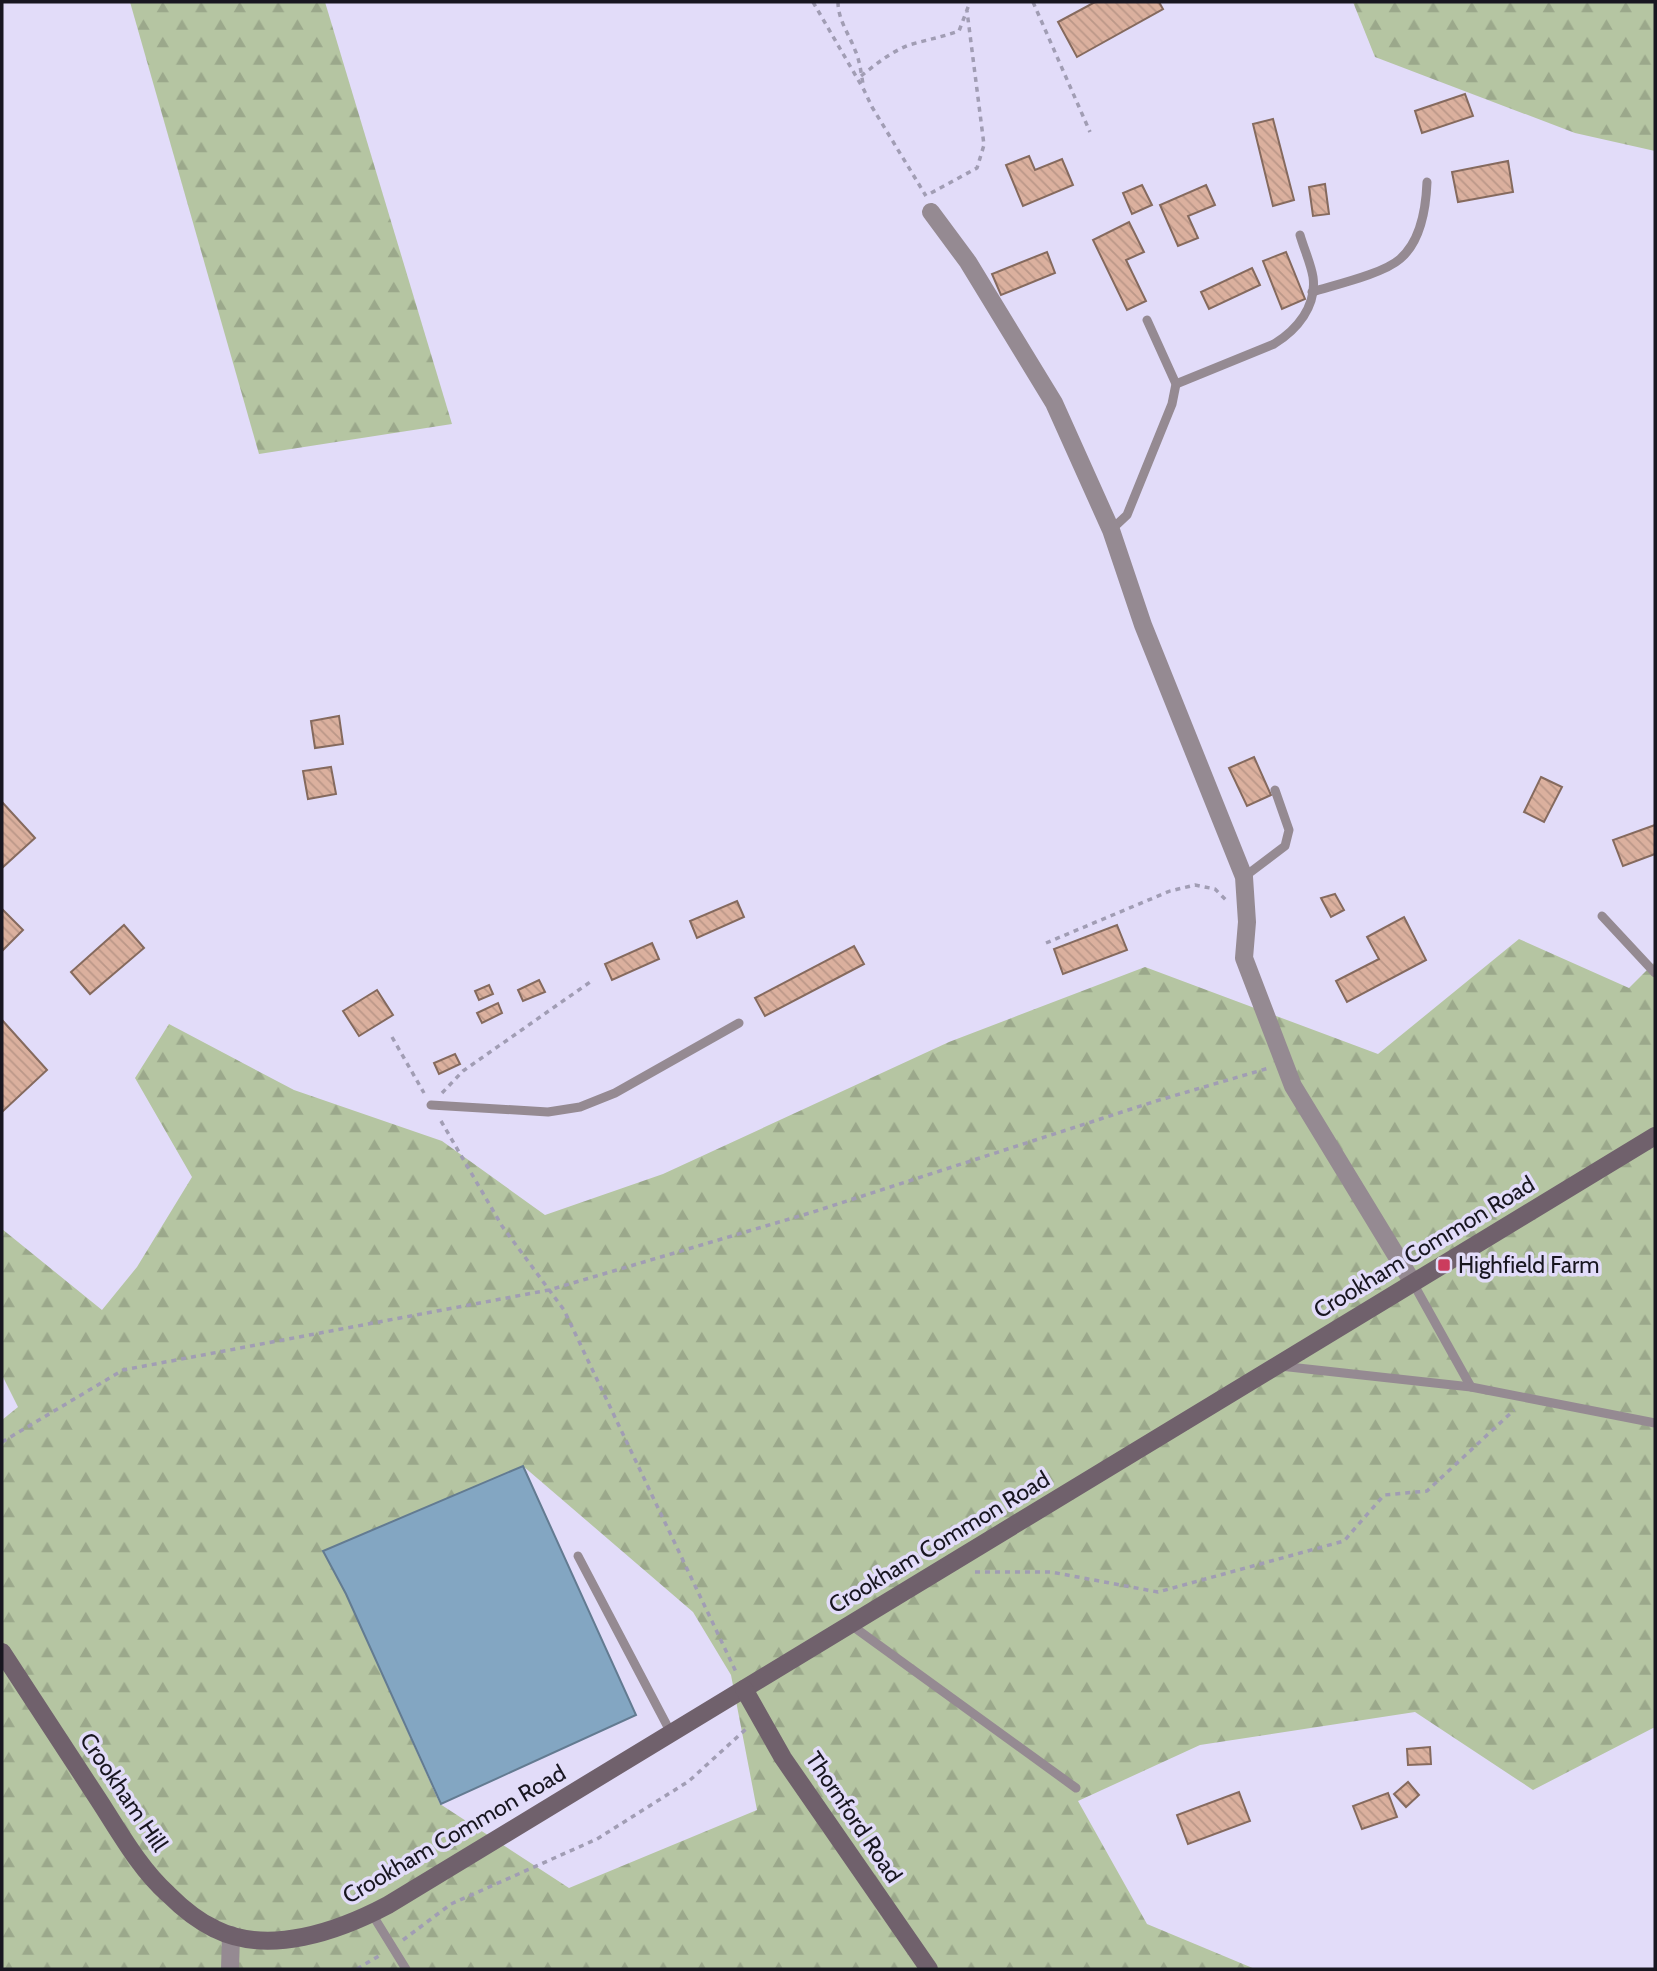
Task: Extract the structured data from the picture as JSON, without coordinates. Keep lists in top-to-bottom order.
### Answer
{
  "streets": {
    "street": ["Crookham Common Road", "Crookham Hill", "Thornford Road"]
  },
  "crossings": [
    ["Crookham Common Road", "Crookham Hill"],
    ["Crookham Common Road", "Thornford Road"]
  ],
  "places": {
    "transit": ["Highfield Farm"]
  }
}
